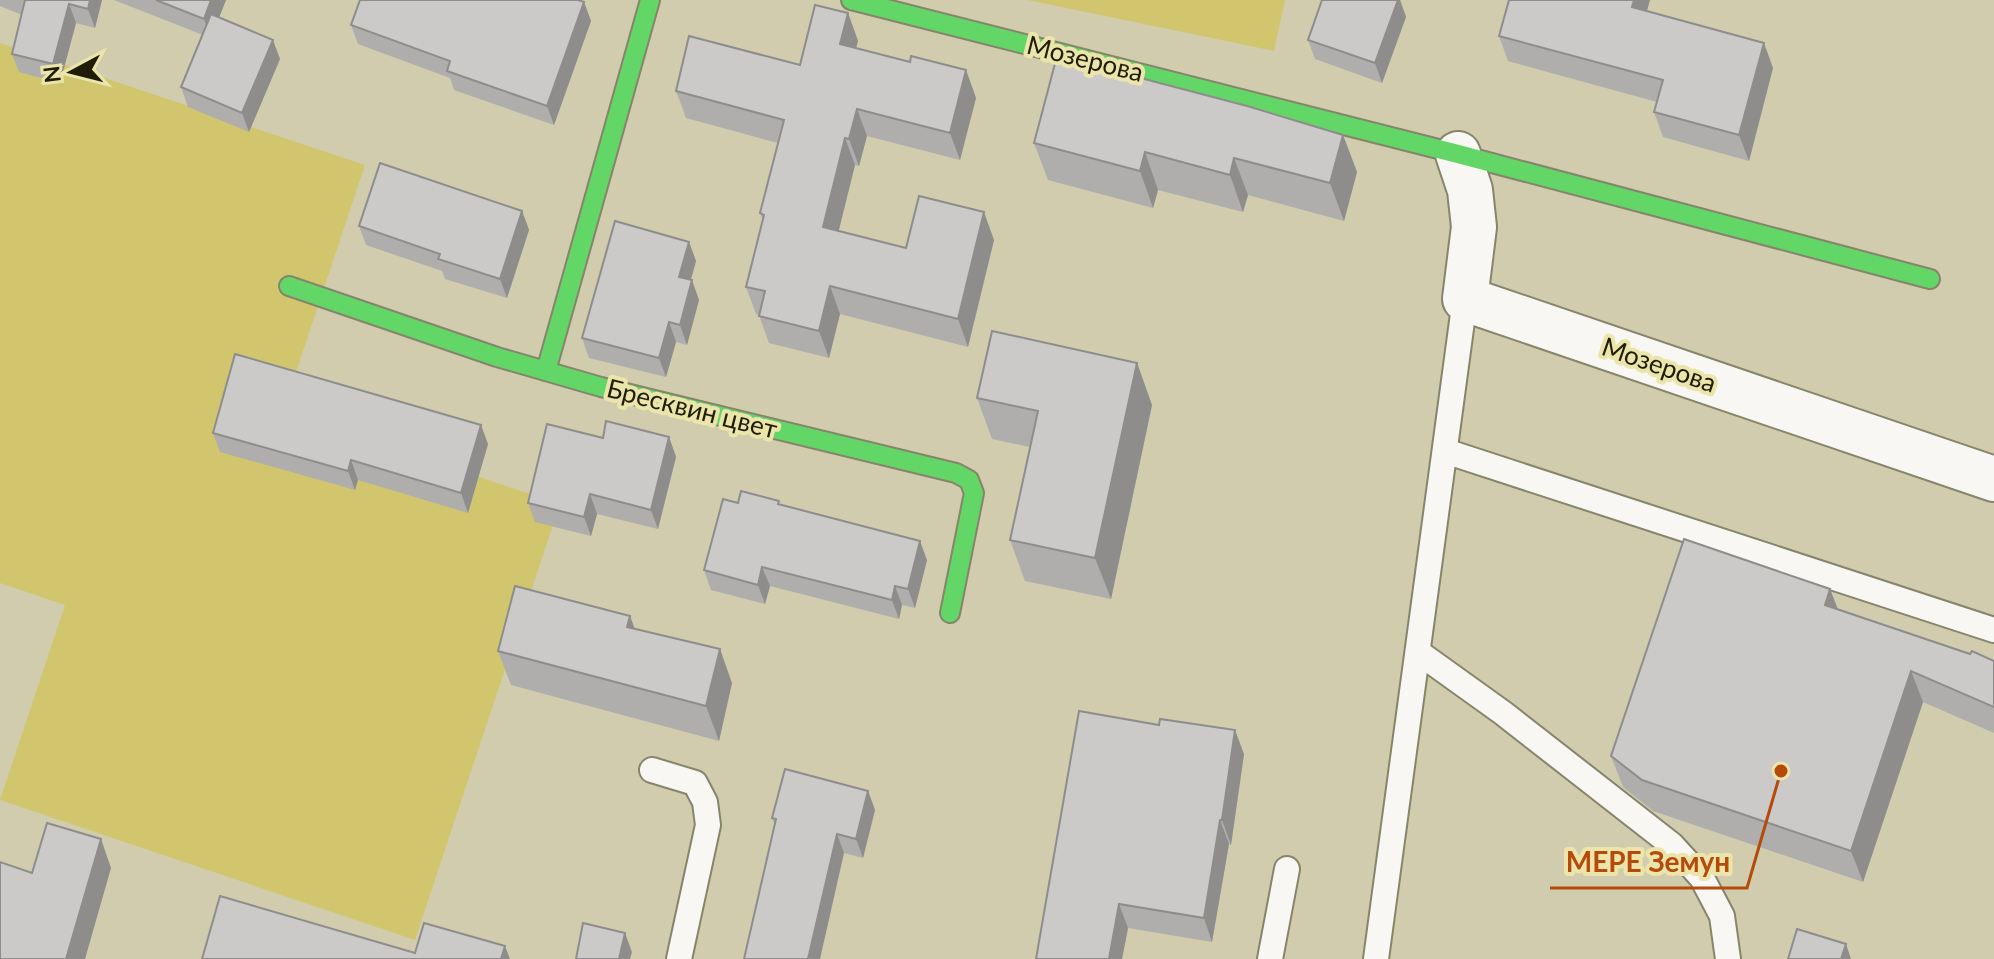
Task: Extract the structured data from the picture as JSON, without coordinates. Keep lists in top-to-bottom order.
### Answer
{
  "streets": {
    "street": ["Мозерова", "Бресквин цвет"]
  },
  "places": ["МЕРЕ Земун"],
  "north": "left"
}
